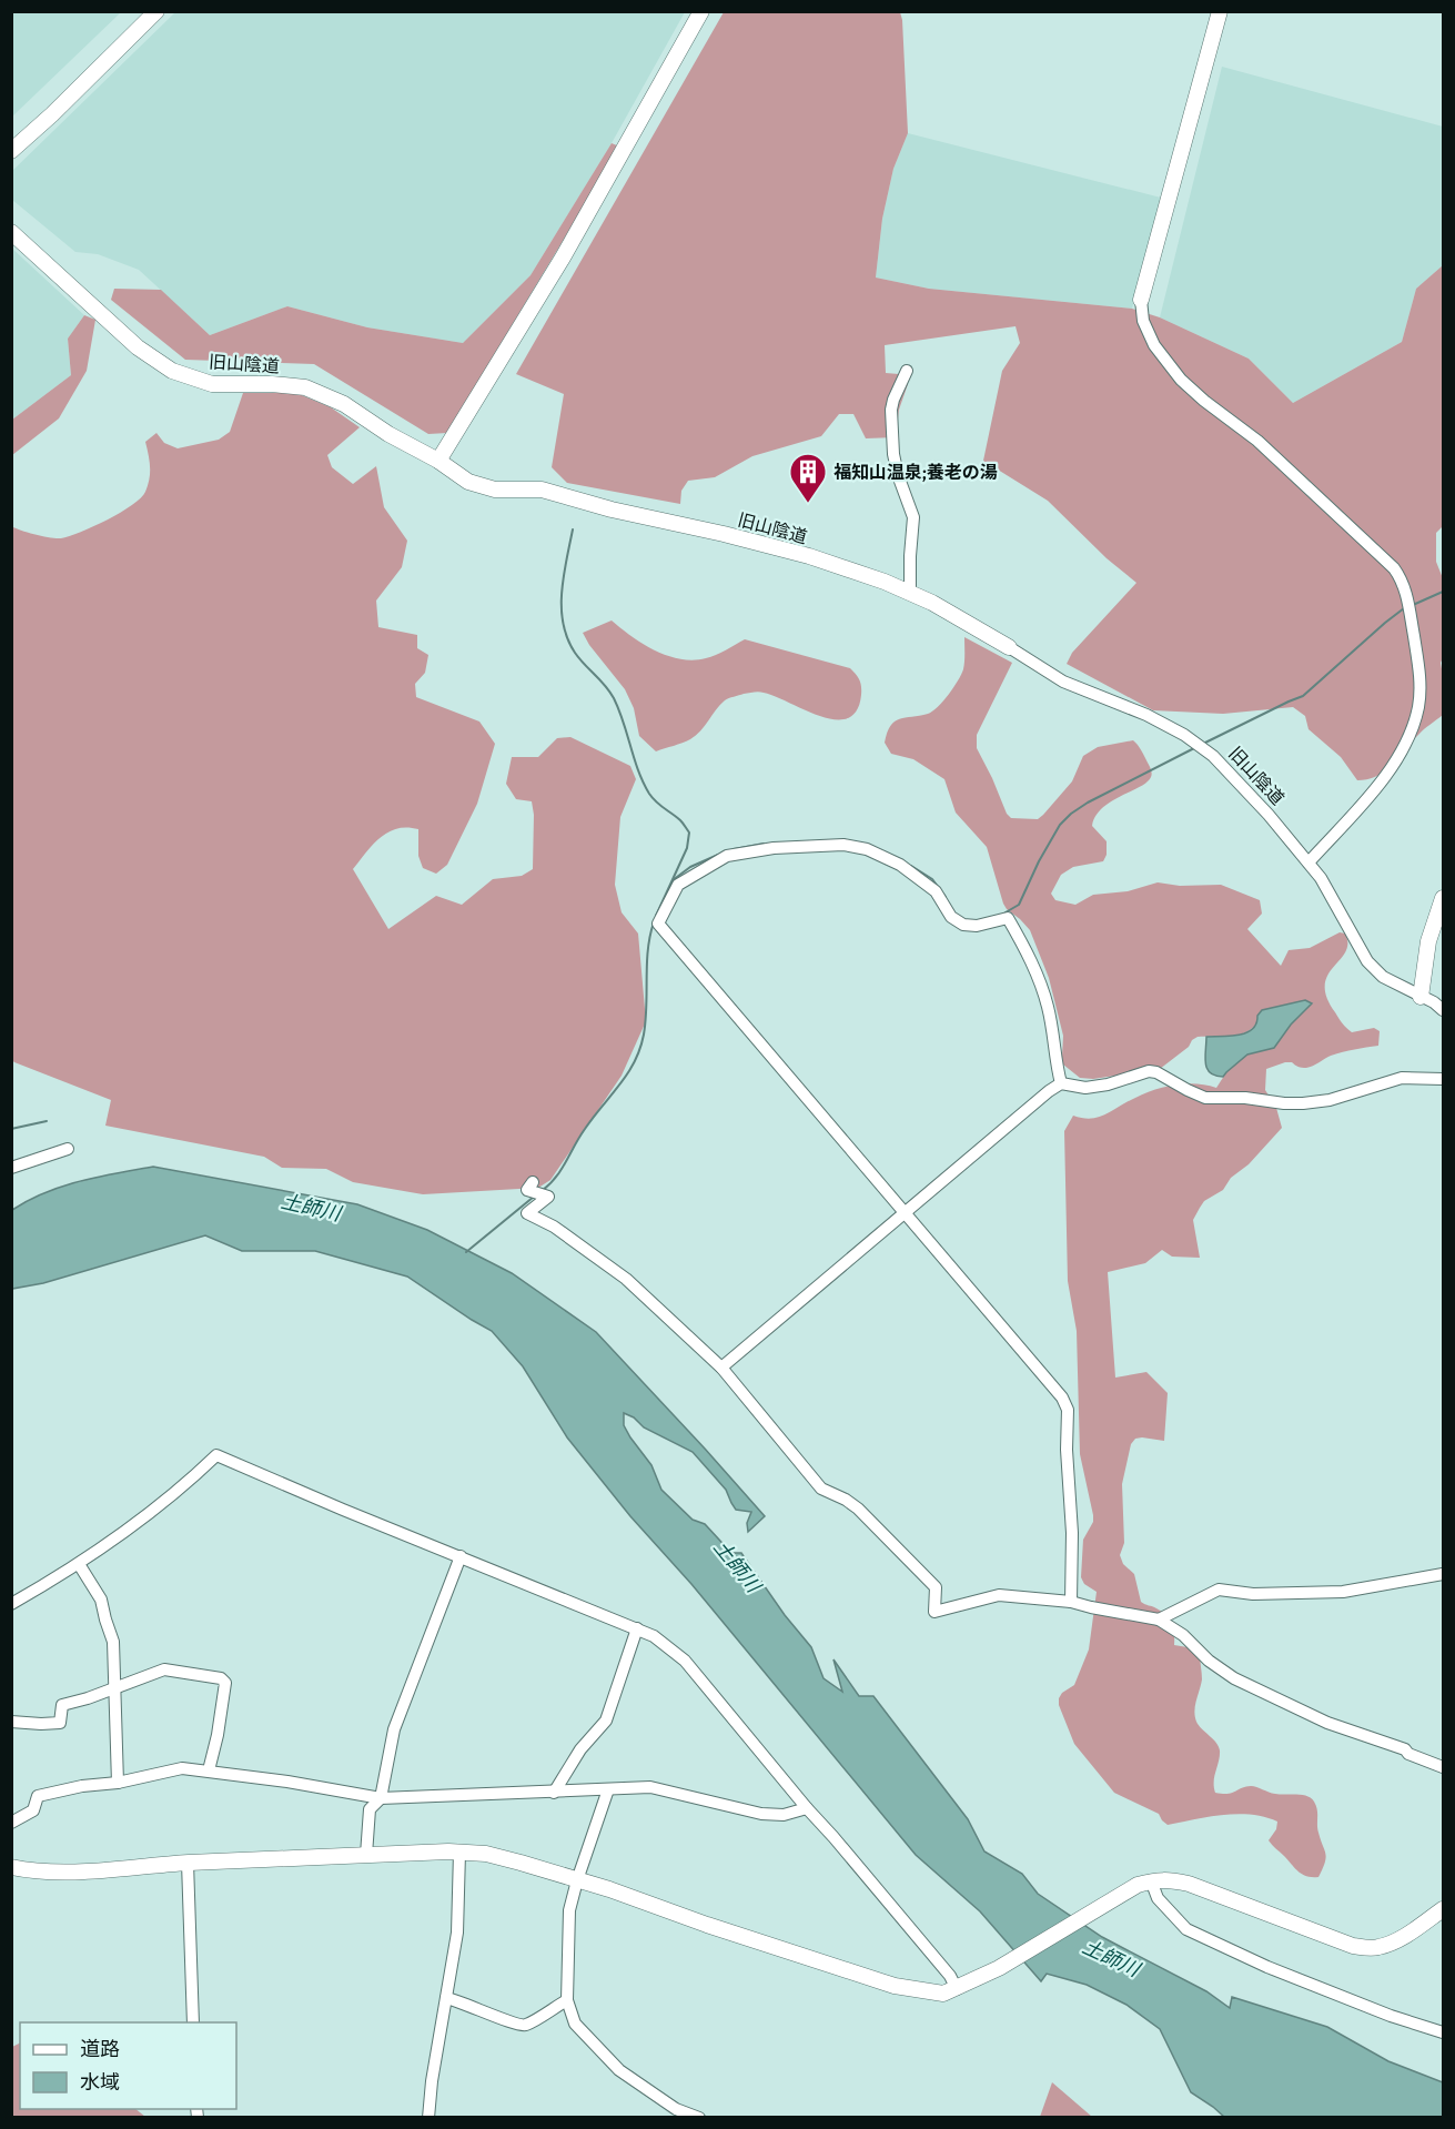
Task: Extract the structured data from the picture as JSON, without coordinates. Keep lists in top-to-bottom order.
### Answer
{
  "streets": {
    "street": ["旧山陰道"]
  },
  "water": ["土師川"],
  "places": {
    "building": ["福知山温泉;養老の湯"]
  },
  "legend": ["道路", "水域"]
}
